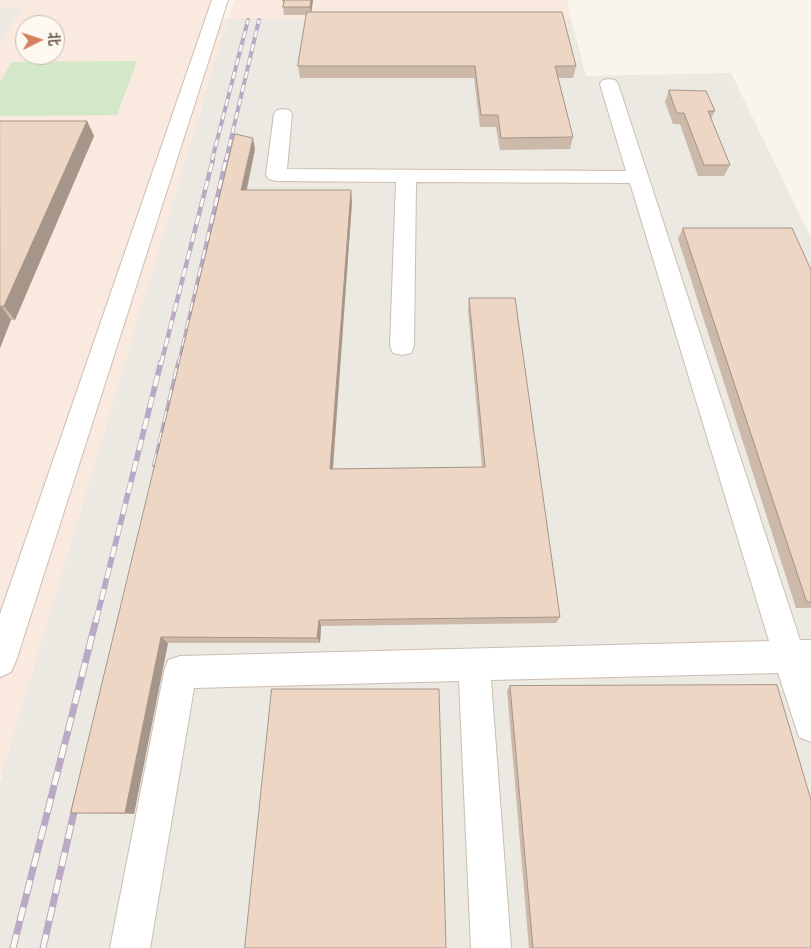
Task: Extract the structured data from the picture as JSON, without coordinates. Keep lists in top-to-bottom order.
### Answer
{
  "north": "right"
}
